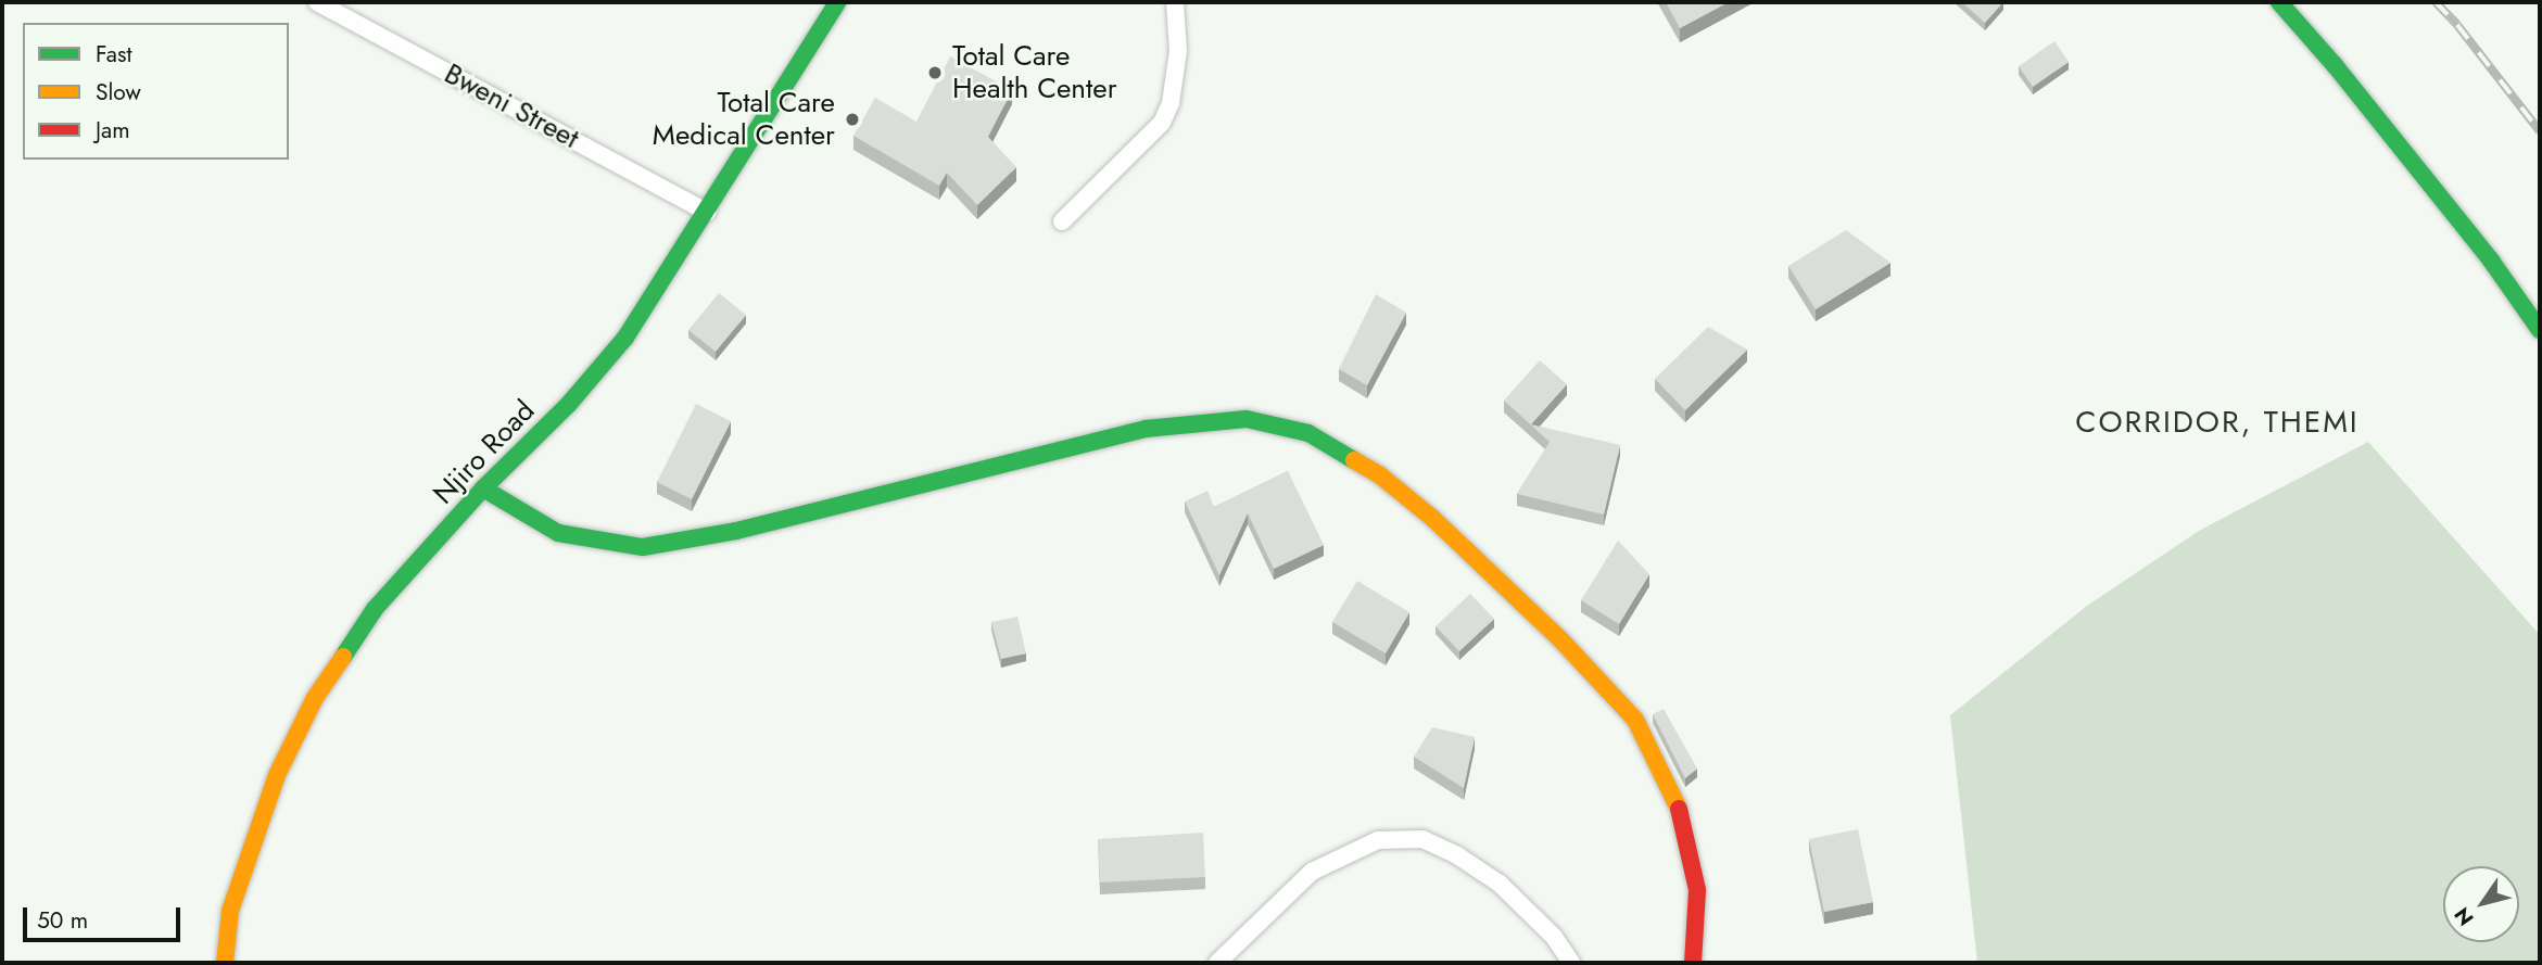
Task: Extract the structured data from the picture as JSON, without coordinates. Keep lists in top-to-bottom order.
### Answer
{
  "streets": {
    "street": ["Bweni Street", "Njiro Road"]
  },
  "crossings": [
    ["Bweni Street", "Njiro Road"]
  ],
  "districts": ["CORRIDOR, THEMI"],
  "places": ["Total Care Health Center", "Total Care Medical Center"],
  "legend": ["Fast", "Slow", "Jam"],
  "scale_bar": "50 m",
  "north": "bottom left"
}
